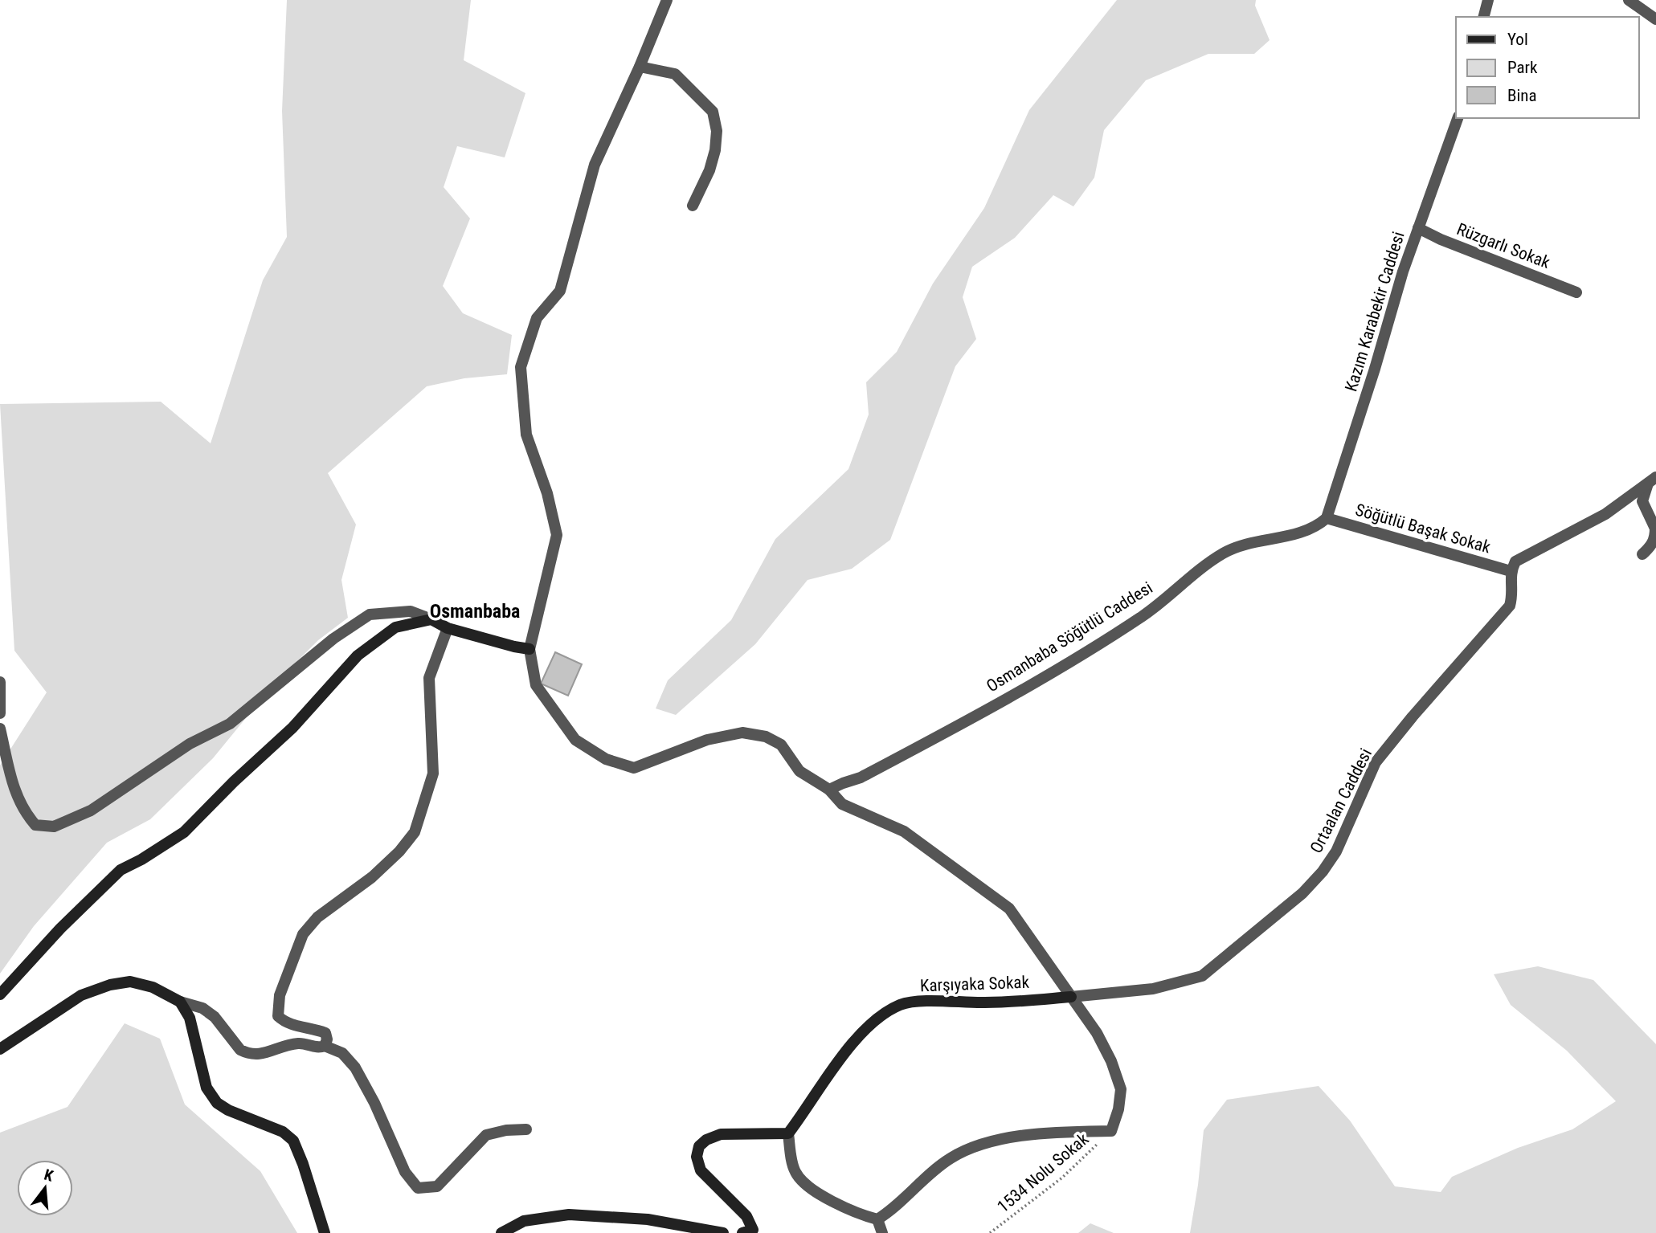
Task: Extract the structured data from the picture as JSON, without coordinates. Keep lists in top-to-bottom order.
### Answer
{
  "streets": {
    "street": [
      "Rüzgarlı Sokak",
      "Kazım Karabekir Caddesi",
      "Söğütlü Başak Sokak",
      "Osmanbaba Söğütlü Caddesi",
      "Ortaalan Caddesi",
      "Karşıyaka Sokak"
    ],
    "path": ["1534 Nolu Sokak"]
  },
  "crossings": [
    ["Rüzgarlı Sokak", "Kazım Karabekir Caddesi"],
    ["Kazım Karabekir Caddesi", "Söğütlü Başak Sokak"],
    ["Kazım Karabekir Caddesi", "Osmanbaba Söğütlü Caddesi"],
    ["Söğütlü Başak Sokak", "Osmanbaba Söğütlü Caddesi"],
    ["Söğütlü Başak Sokak", "Ortaalan Caddesi"],
    ["Osmanbaba Söğütlü Caddesi", "Karşıyaka Sokak"],
    ["Ortaalan Caddesi", "Karşıyaka Sokak"]
  ],
  "districts": ["Osmanbaba"],
  "legend": ["Yol", "Park", "Bina"],
  "north": "top"
}
